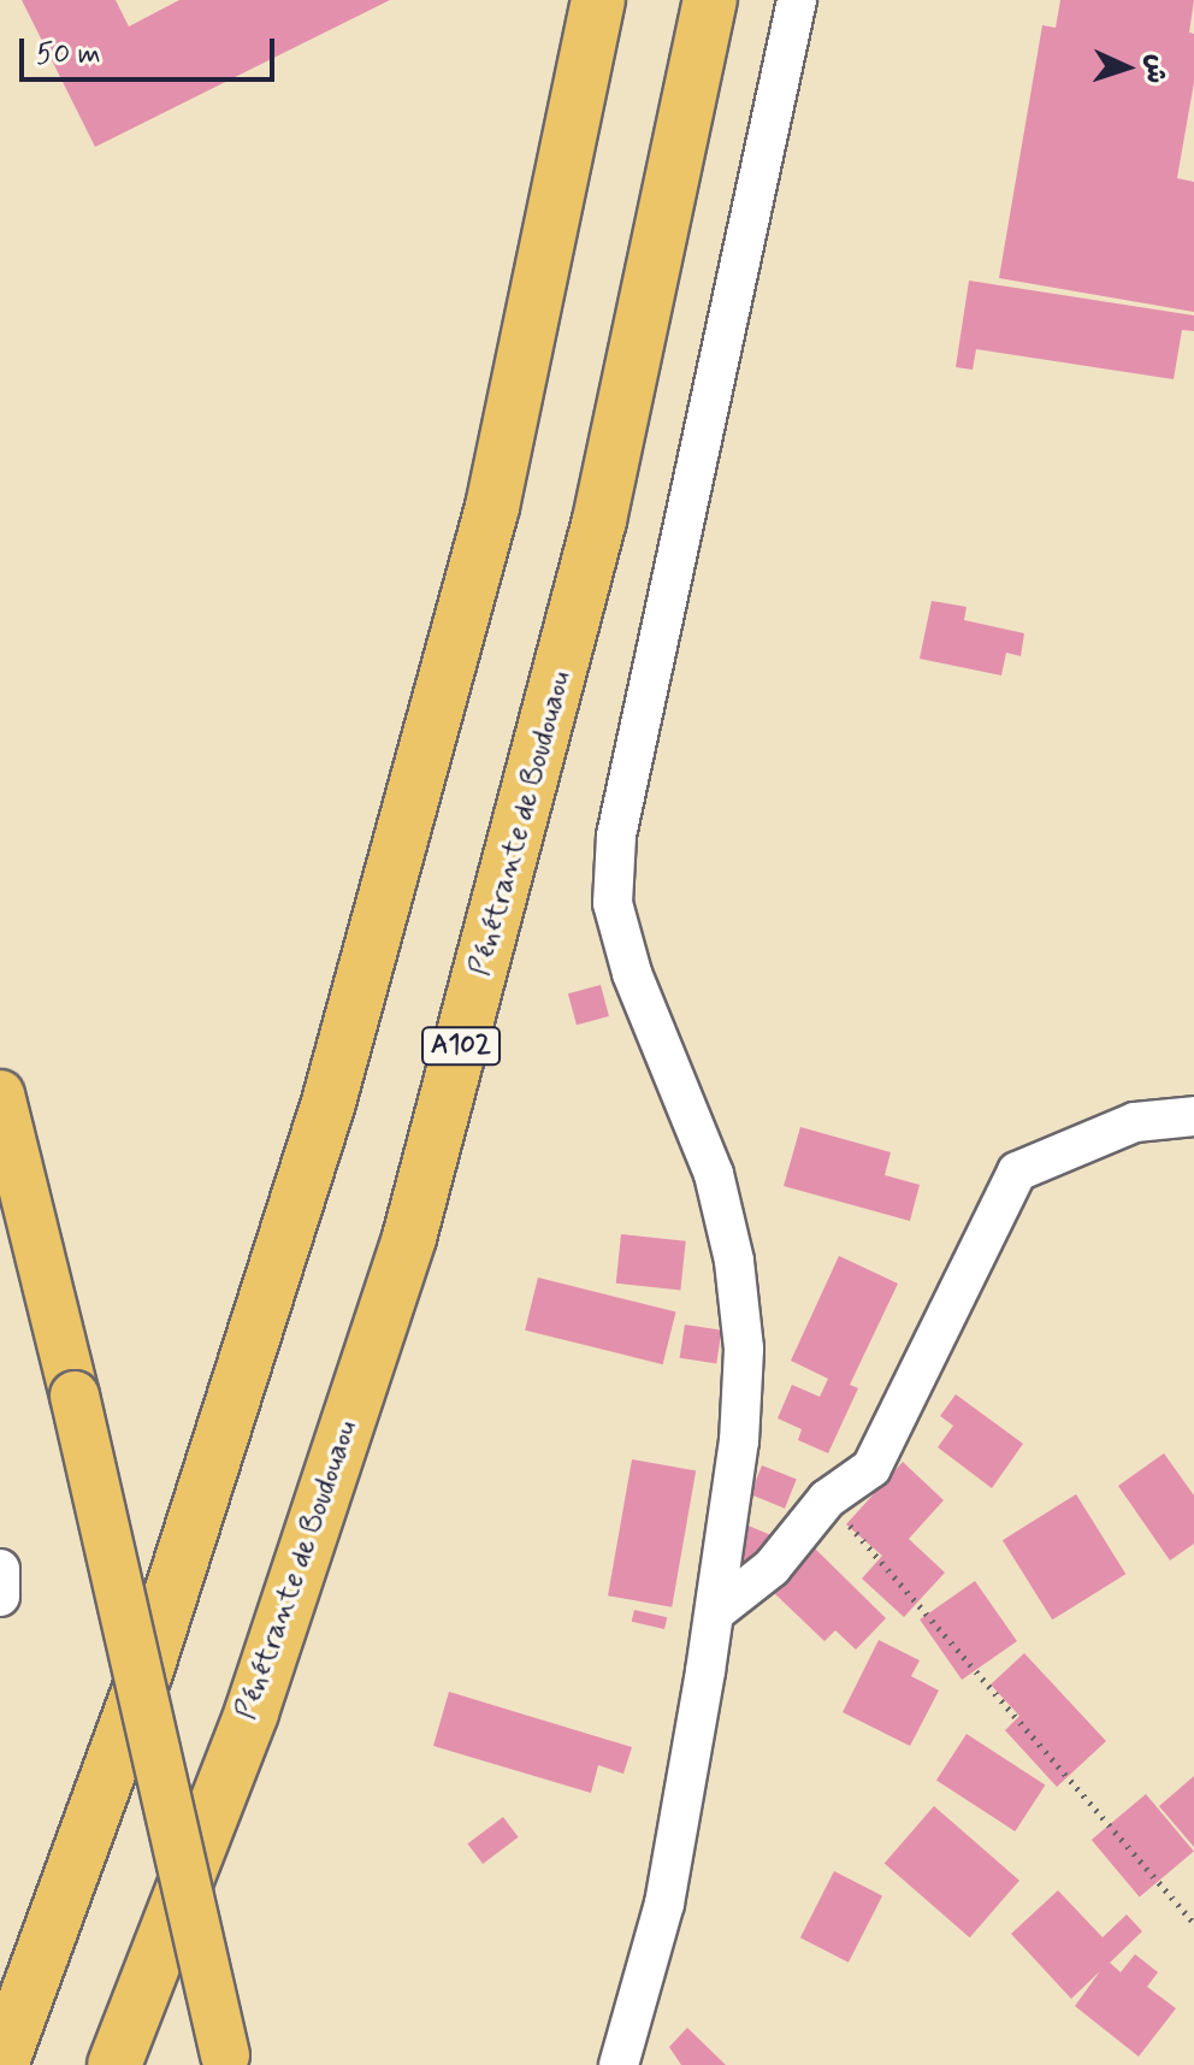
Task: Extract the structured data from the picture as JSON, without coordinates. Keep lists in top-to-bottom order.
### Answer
{
  "streets": {
    "highway": ["Pénétrante de Boudouaou", "A102"]
  },
  "scale_bar": "50 m",
  "north": "right"
}
